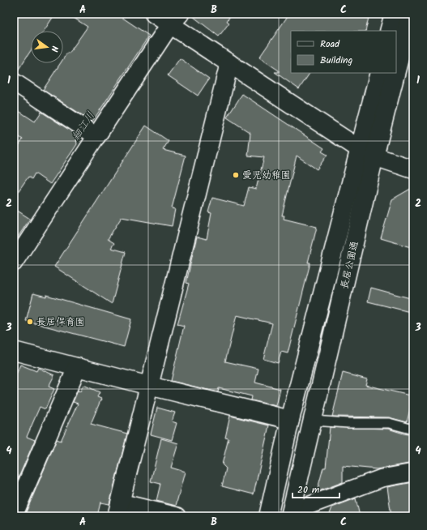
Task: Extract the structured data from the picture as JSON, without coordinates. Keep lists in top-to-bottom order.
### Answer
{
  "streets": {
    "main road": ["長居公園通"]
  },
  "water": ["細江川"],
  "places": ["愛児幼稚園", "長居保育園"],
  "legend": ["Road", "Building"],
  "scale_bar": "20 m",
  "north": "right",
  "grid": {
    "columns": ["A", "B", "C"],
    "rows": [
      "1",
      "2",
      "3",
      "4"
    ]
  }
}
